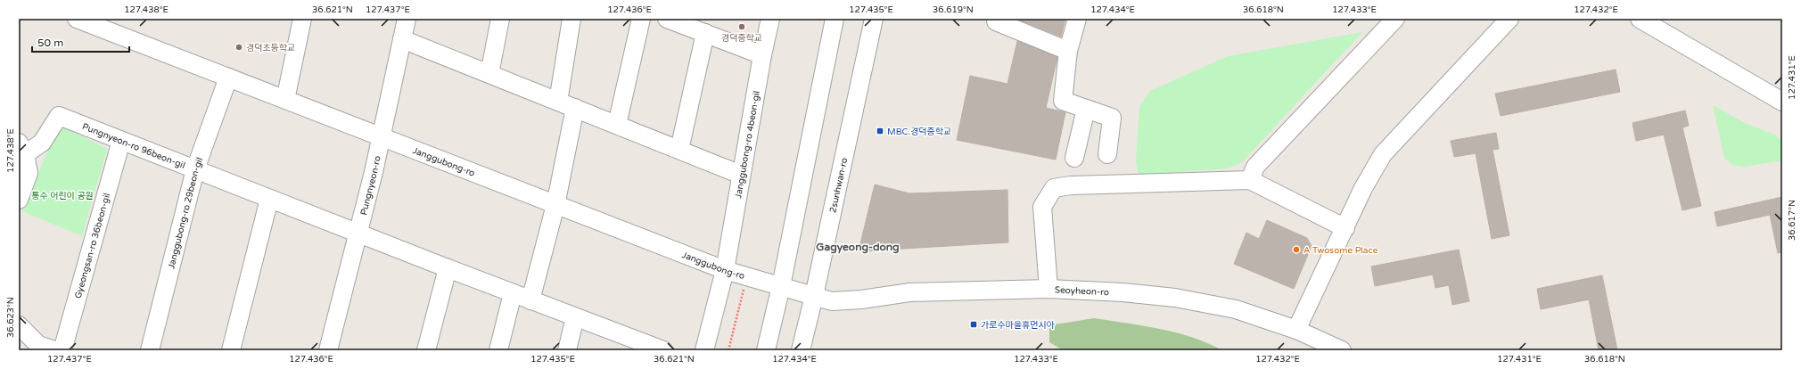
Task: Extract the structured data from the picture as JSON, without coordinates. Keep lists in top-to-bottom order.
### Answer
{
  "streets": {
    "street": [
      "Janggubong-ro 4beon-gil",
      "Pungnyeon-ro 96beon-gil",
      "Janggubong-ro",
      "2sunhwan-ro",
      "Pungnyeon-ro",
      "Janggubong-ro 29beon-gil",
      "Gyeongsan-ro 36beon-gil",
      "Seoyheon-ro"
    ]
  },
  "crossings": [
    ["Janggubong-ro 4beon-gil", "Janggubong-ro"],
    ["Pungnyeon-ro 96beon-gil", "Pungnyeon-ro"],
    ["Pungnyeon-ro 96beon-gil", "Janggubong-ro 29beon-gil"],
    ["Pungnyeon-ro 96beon-gil", "Gyeongsan-ro 36beon-gil"],
    ["Janggubong-ro", "2sunhwan-ro"],
    ["Janggubong-ro", "Pungnyeon-ro"],
    ["Janggubong-ro", "Janggubong-ro 29beon-gil"],
    ["Janggubong-ro", "Seoyheon-ro"],
    ["2sunhwan-ro", "Seoyheon-ro"]
  ],
  "districts": ["Gagyeong-dong"],
  "parks": ["통수 어린이 공원"],
  "places": {
    "other": ["경덕중학교", "경덕초등학교", "A Twosome Place"],
    "transit": ["MBC.경덕중학교", "가로수마을휴먼시아"]
  },
  "scale_bar": "50 m",
  "coordinates": [
    "127.438°E",
    "36.621°N",
    "127.437°E",
    "127.436°E",
    "127.435°E",
    "36.619°N",
    "127.434°E",
    "36.618°N",
    "127.433°E",
    "127.432°E",
    "127.431°E",
    "36.617°N",
    "36.623°N"
  ]
}
